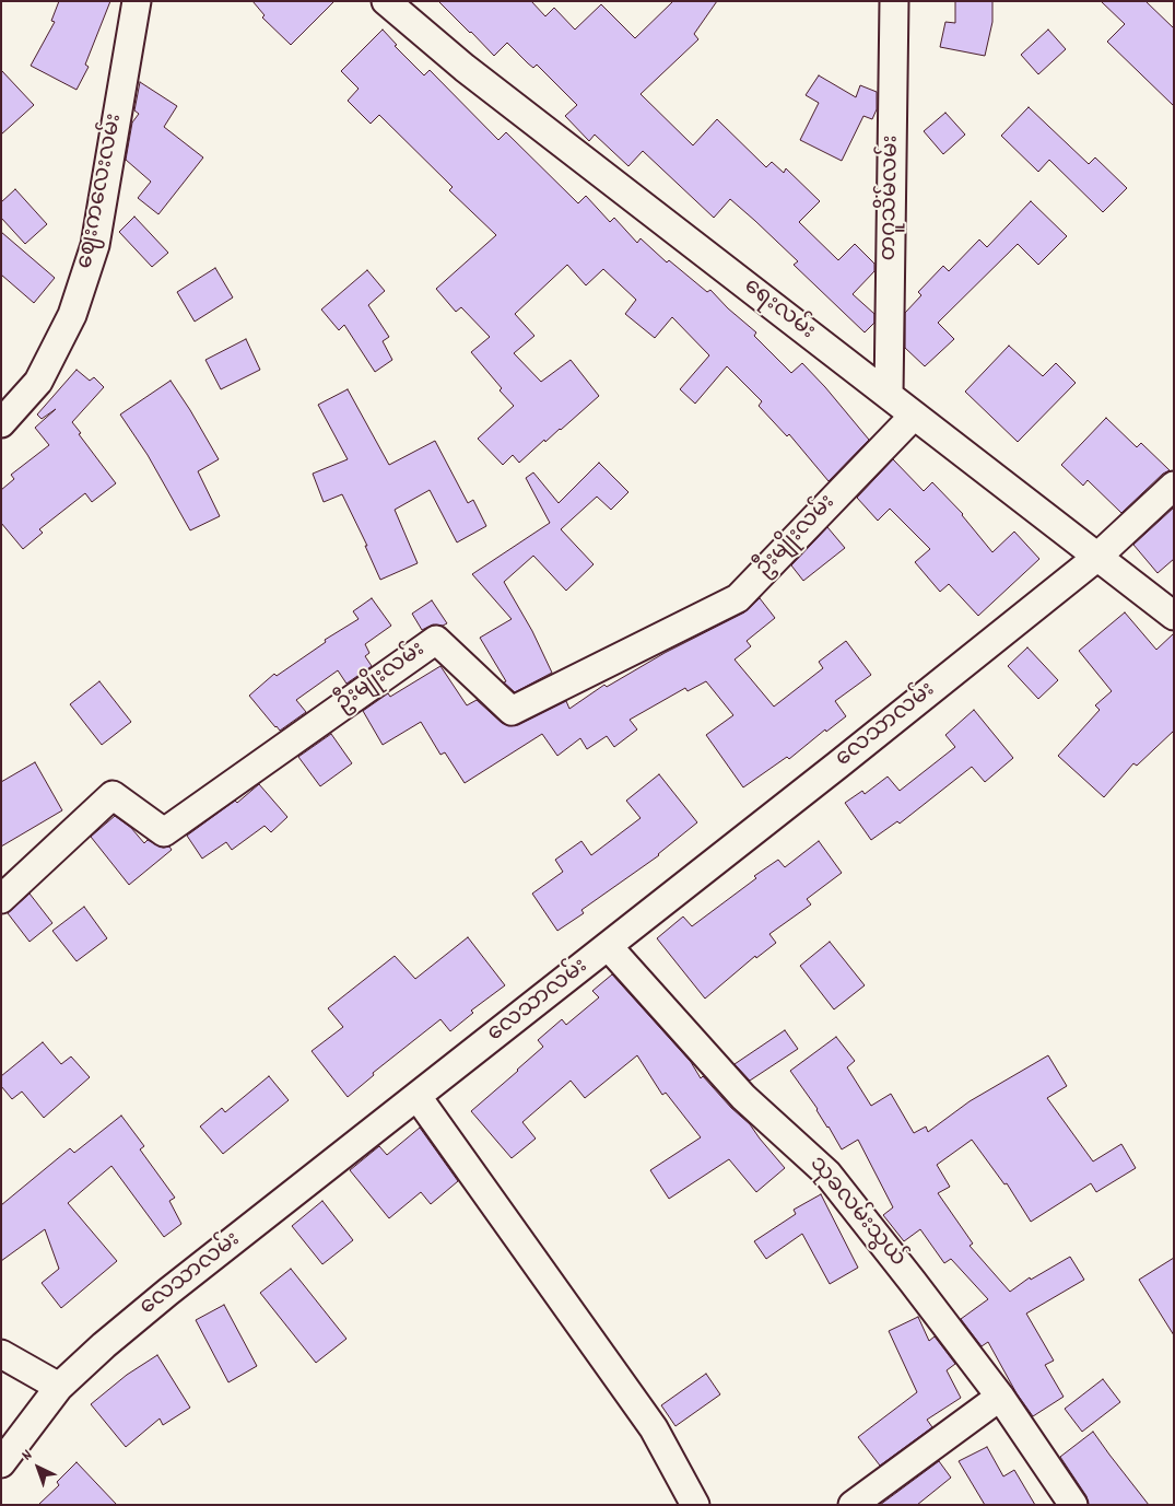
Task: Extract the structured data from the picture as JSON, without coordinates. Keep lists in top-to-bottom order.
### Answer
{
  "streets": {
    "street": [
      "ဈေးကလေးလမ်း",
      "တဂူသိမ်လမ်း",
      "ရေးလမ်း",
      "ဦးမျိုးလမ်း",
      "လေသာလမ်း",
      "သုခလမ်းသွယ်"
    ]
  },
  "crossings": [
    ["တဂူသိမ်လမ်း", "ရေးလမ်း"],
    ["ရေးလမ်း", "ဦးမျိုးလမ်း"],
    ["ရေးလမ်း", "လေသာလမ်း"],
    ["လေသာလမ်း", "သုခလမ်းသွယ်"]
  ],
  "north": "top left"
}
